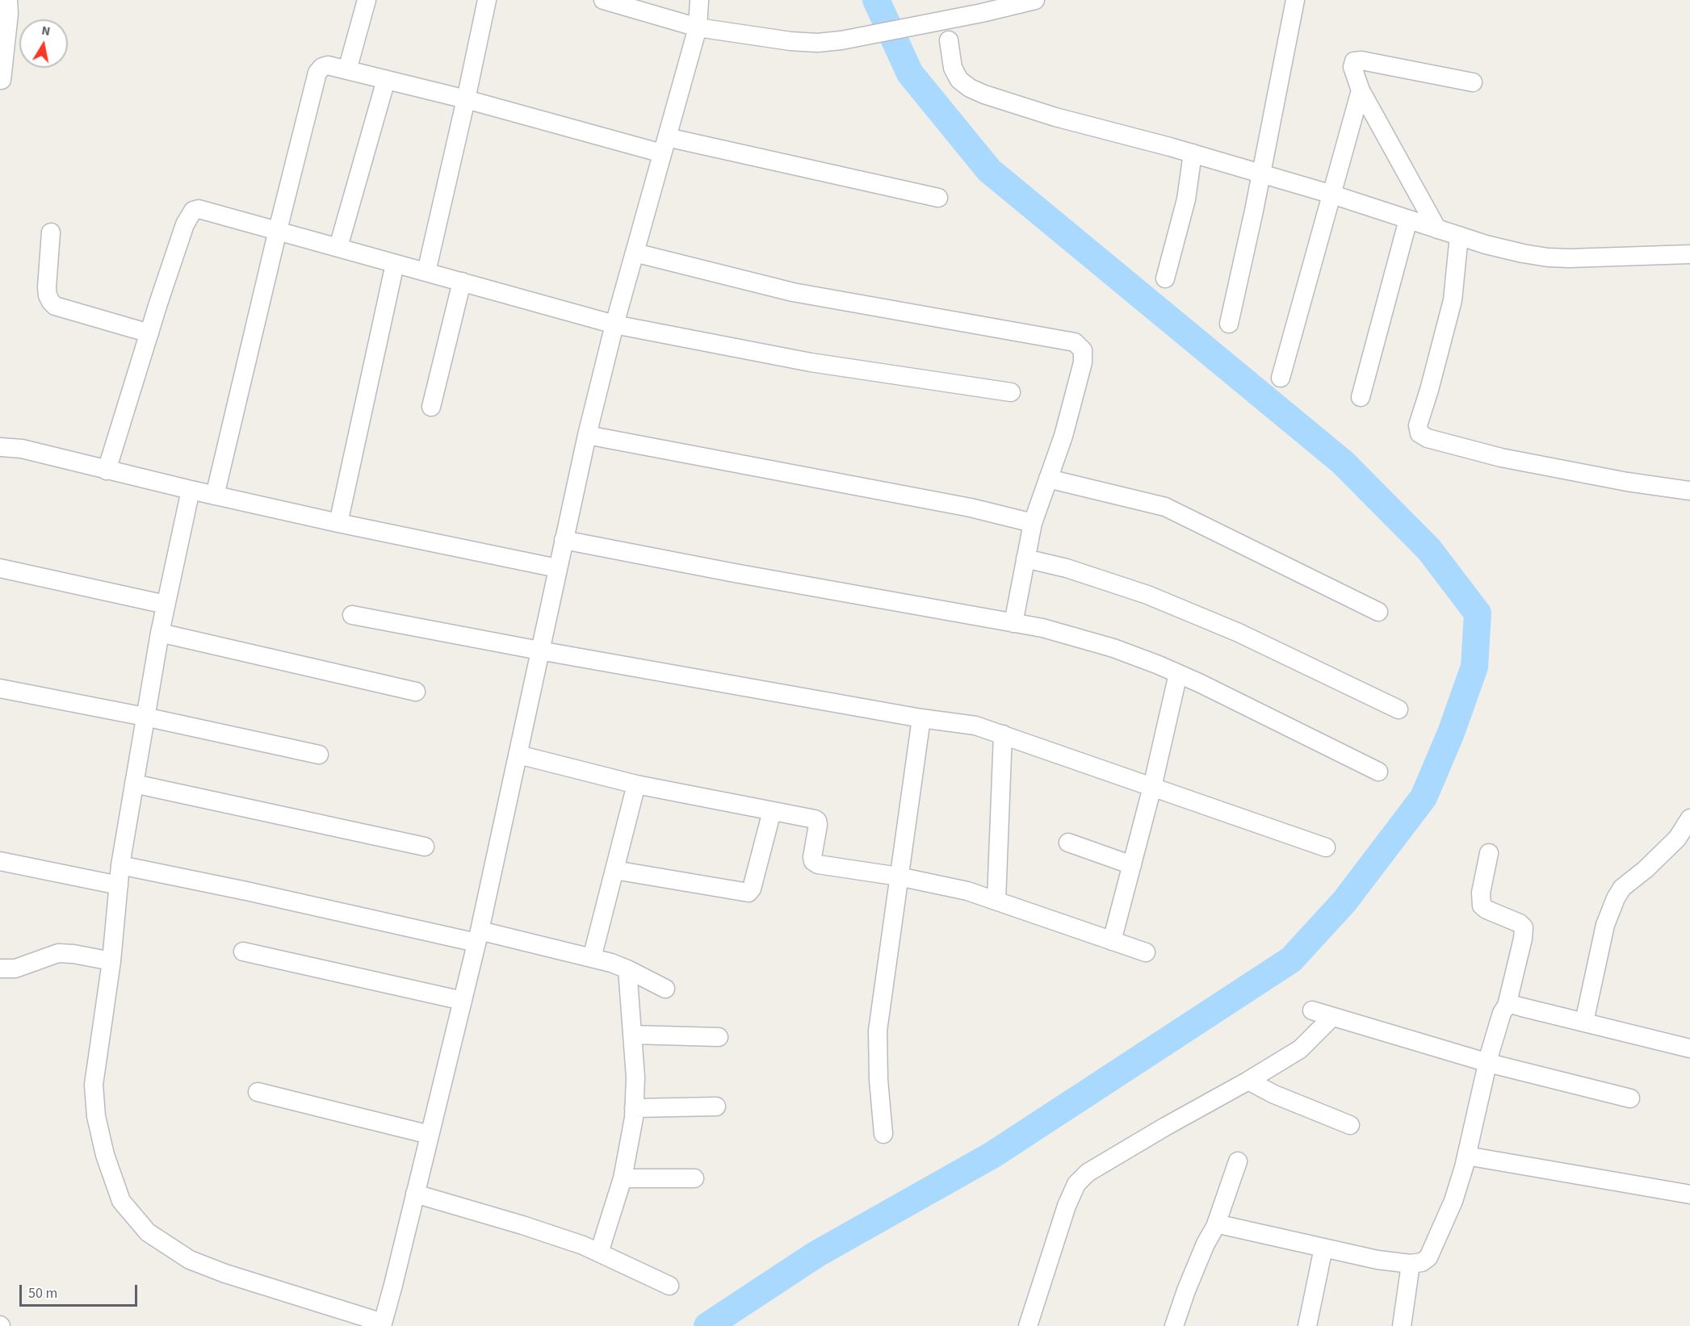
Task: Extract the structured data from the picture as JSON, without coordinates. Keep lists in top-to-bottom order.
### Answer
{
  "scale_bar": "50 m",
  "north": "top"
}
